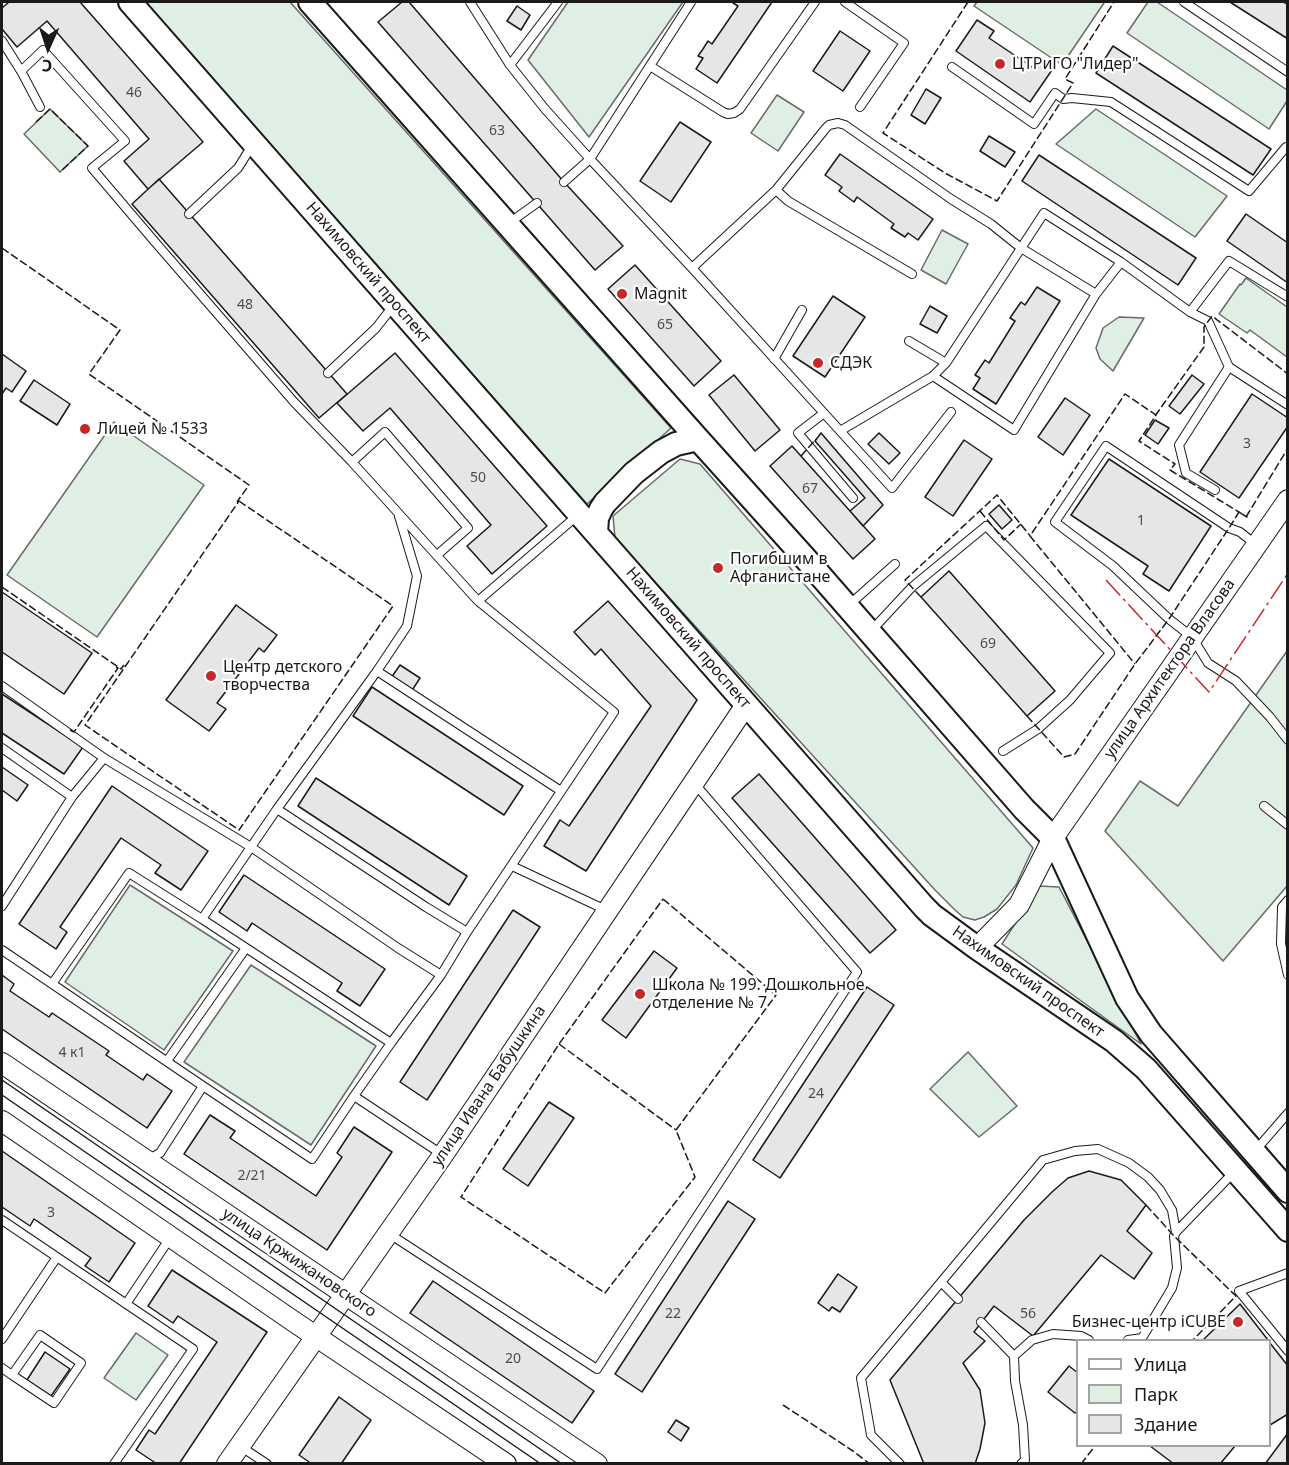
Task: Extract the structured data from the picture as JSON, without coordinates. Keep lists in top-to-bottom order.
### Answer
{
  "streets": {
    "main road": ["Нахимовский проспект"],
    "street": ["улица Архитектора Власова", "улица Ивана Бабушкина", "улица Кржижановского"]
  },
  "crossings": [
    ["Нахимовский проспект", "улица Архитектора Власова"],
    ["Нахимовский проспект", "улица Ивана Бабушкина"],
    ["улица Ивана Бабушкина", "улица Кржижановского"]
  ],
  "places": [
    "ЦТРиГО \"Лидер\"",
    "Magnit",
    "СДЭК",
    "Лицей № 1533",
    "Погибшим в Афганистане",
    "Центр детского творчества",
    "Школа № 199. Дошкольное отделение № 7",
    "Бизнес-центр iCUBE"
  ],
  "house_numbers": [
    "46",
    "63",
    "48",
    "65",
    "3",
    "50",
    "67",
    "1",
    "69",
    "4 к1",
    "24",
    "2/21",
    "3",
    "22",
    "56",
    "20"
  ],
  "legend": ["Улица", "Парк", "Здание"],
  "north": "bottom"
}
